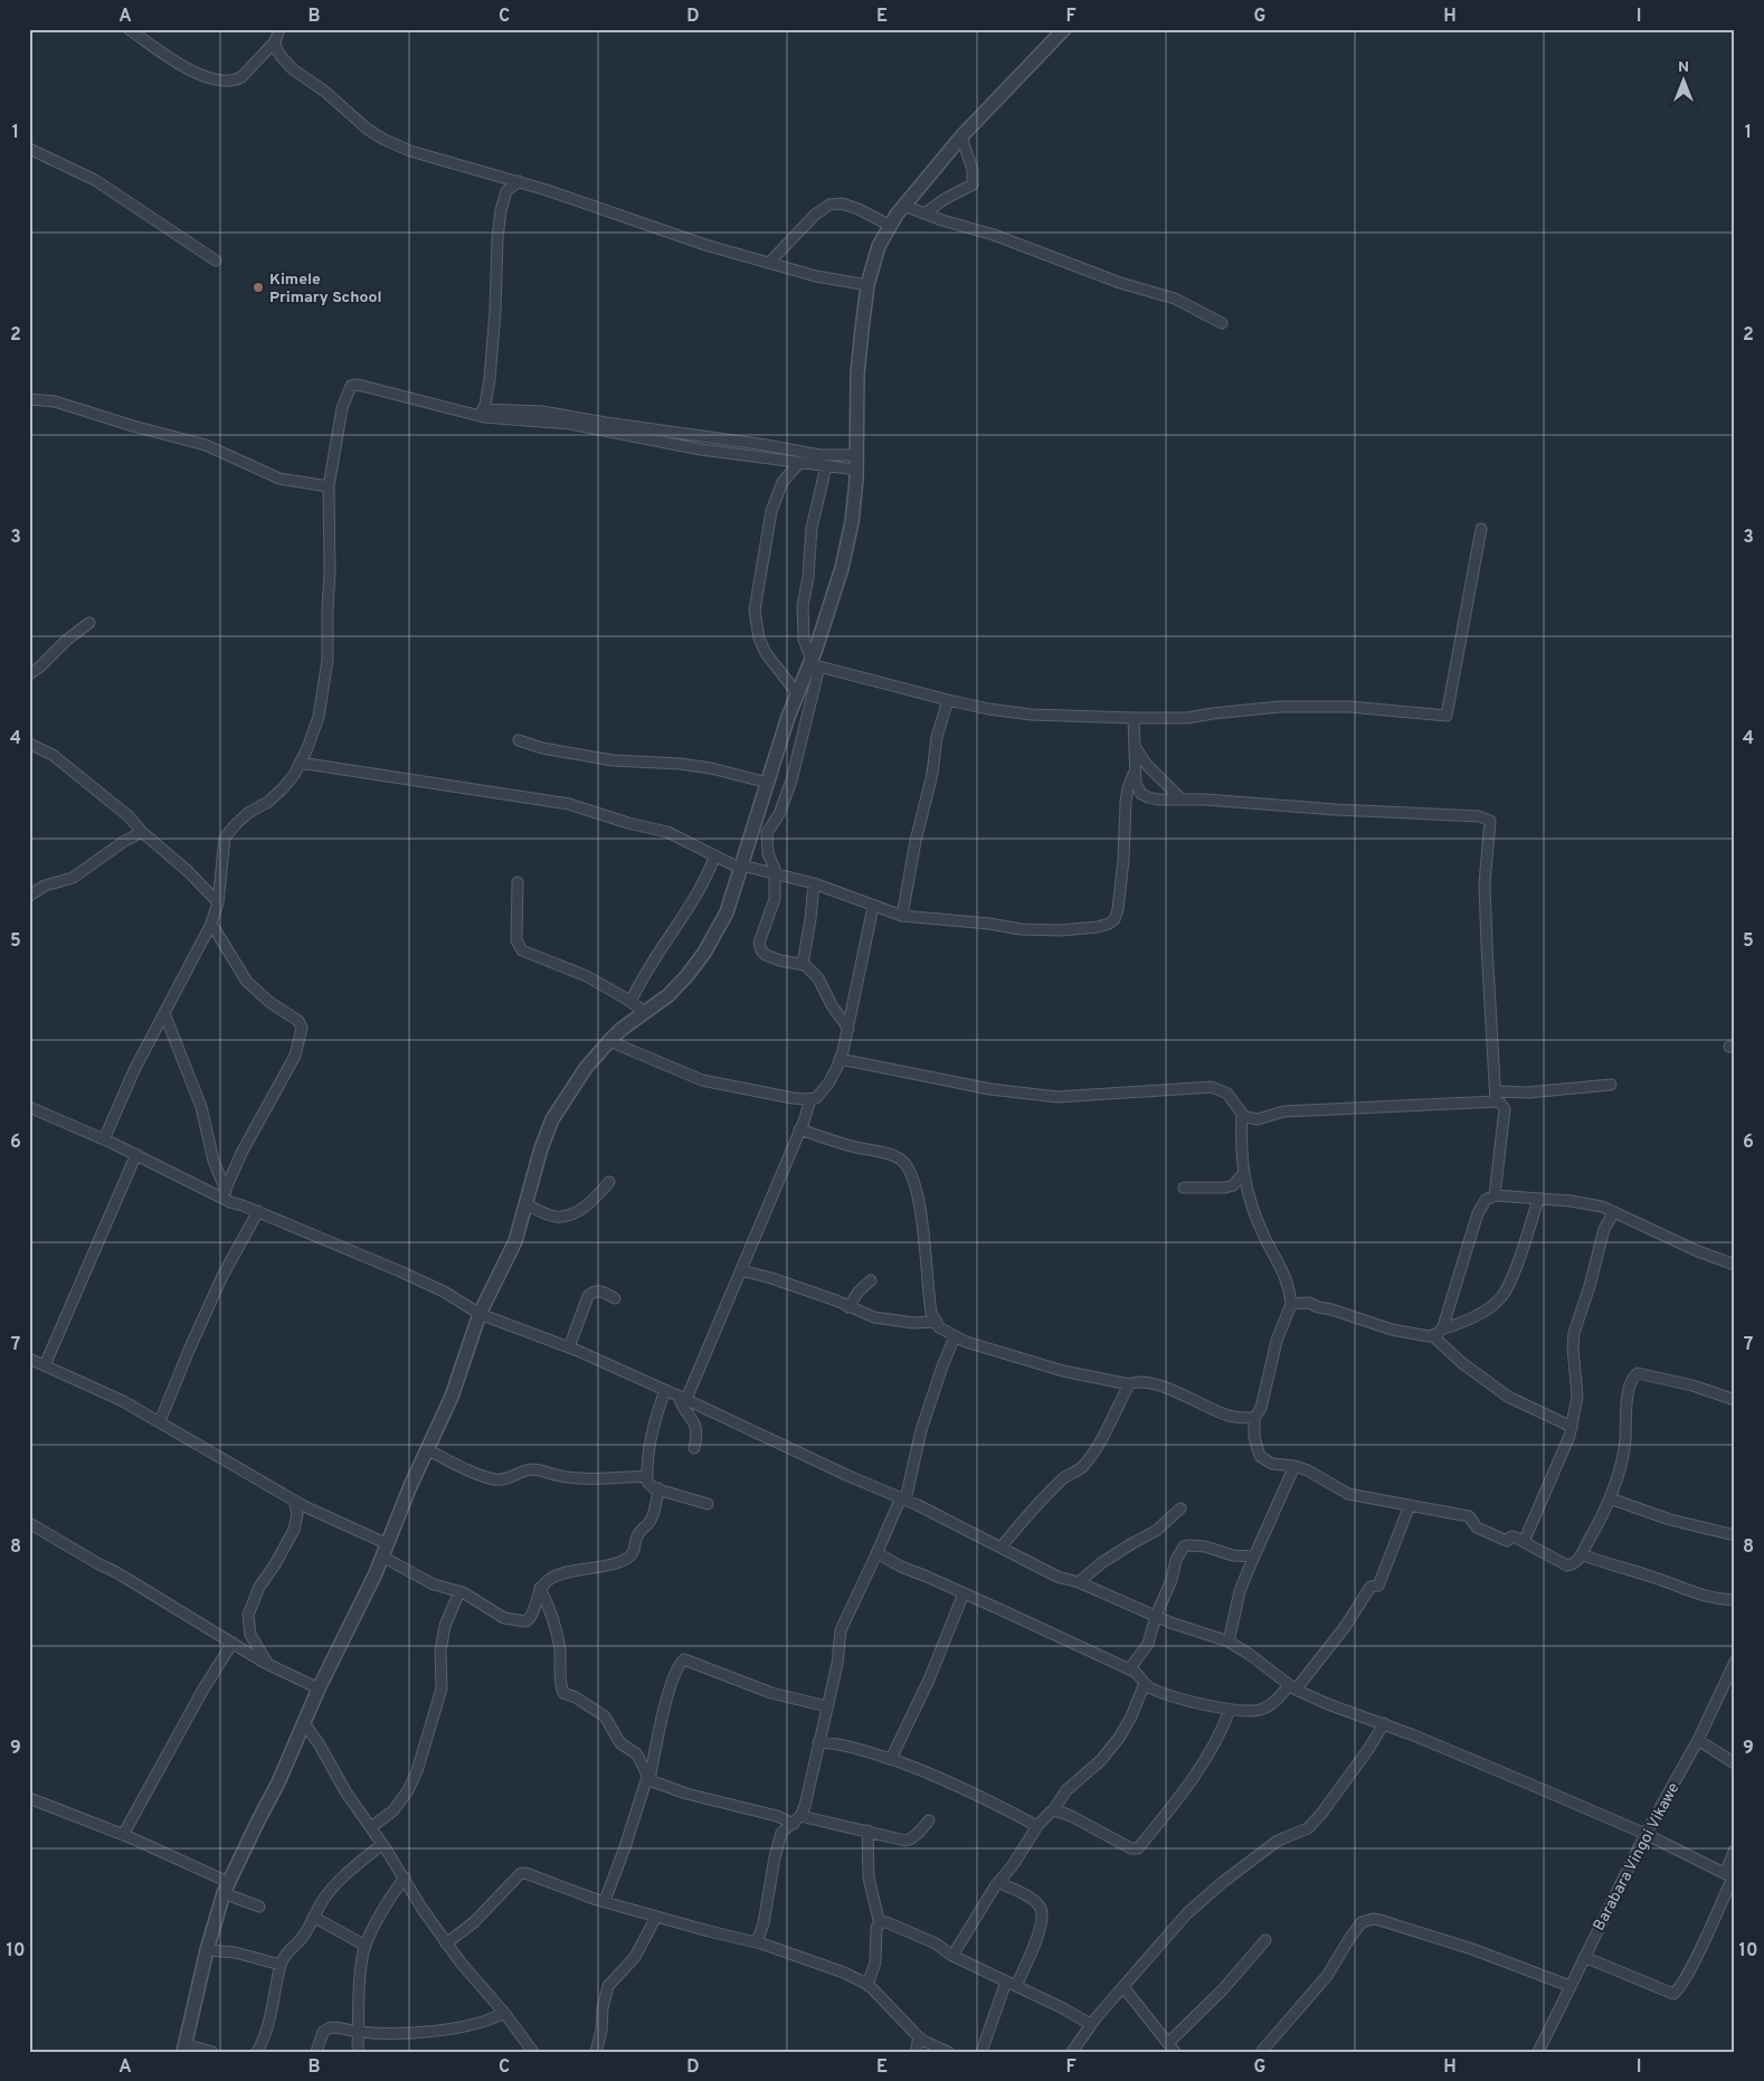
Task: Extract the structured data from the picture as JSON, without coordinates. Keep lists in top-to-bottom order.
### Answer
{
  "streets": {
    "street": ["Barabara Vingoi Vikawe"]
  },
  "places": ["Kimele Primary School"],
  "north": "top",
  "grid": {
    "columns": [
      "A",
      "B",
      "C",
      "D",
      "E",
      "F",
      "G",
      "H",
      "I"
    ],
    "rows": [
      "1",
      "2",
      "3",
      "4",
      "5",
      "6",
      "7",
      "8",
      "9",
      "10"
    ]
  }
}
